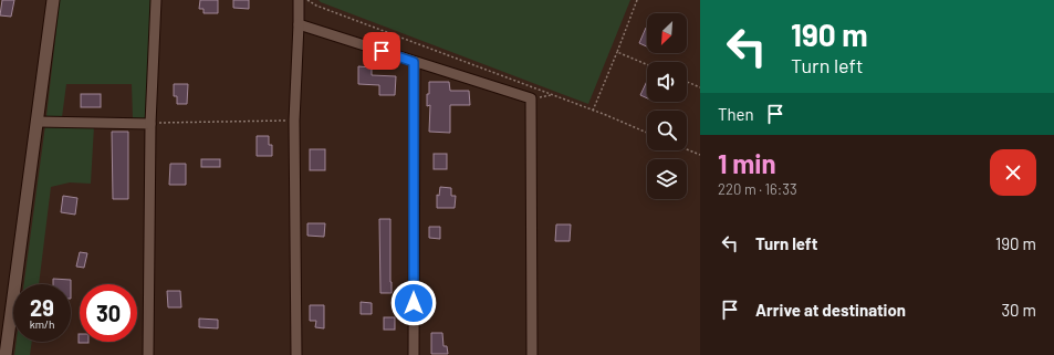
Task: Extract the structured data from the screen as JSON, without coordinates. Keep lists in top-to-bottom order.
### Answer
{
  "north": "bottom left",
  "page": {
    "turn": ["190 m", "Turn left"],
    "then": "Then",
    "heading": ["1 min", "220 m · 16:33"],
    "list": [
      {
        "name": "Turn left",
        "value": "190 m"
      },
      {
        "name": "Arrive at destination",
        "value": "30 m"
      }
    ],
    "speed": "29 km/h",
    "limit": "30"
  }
}
